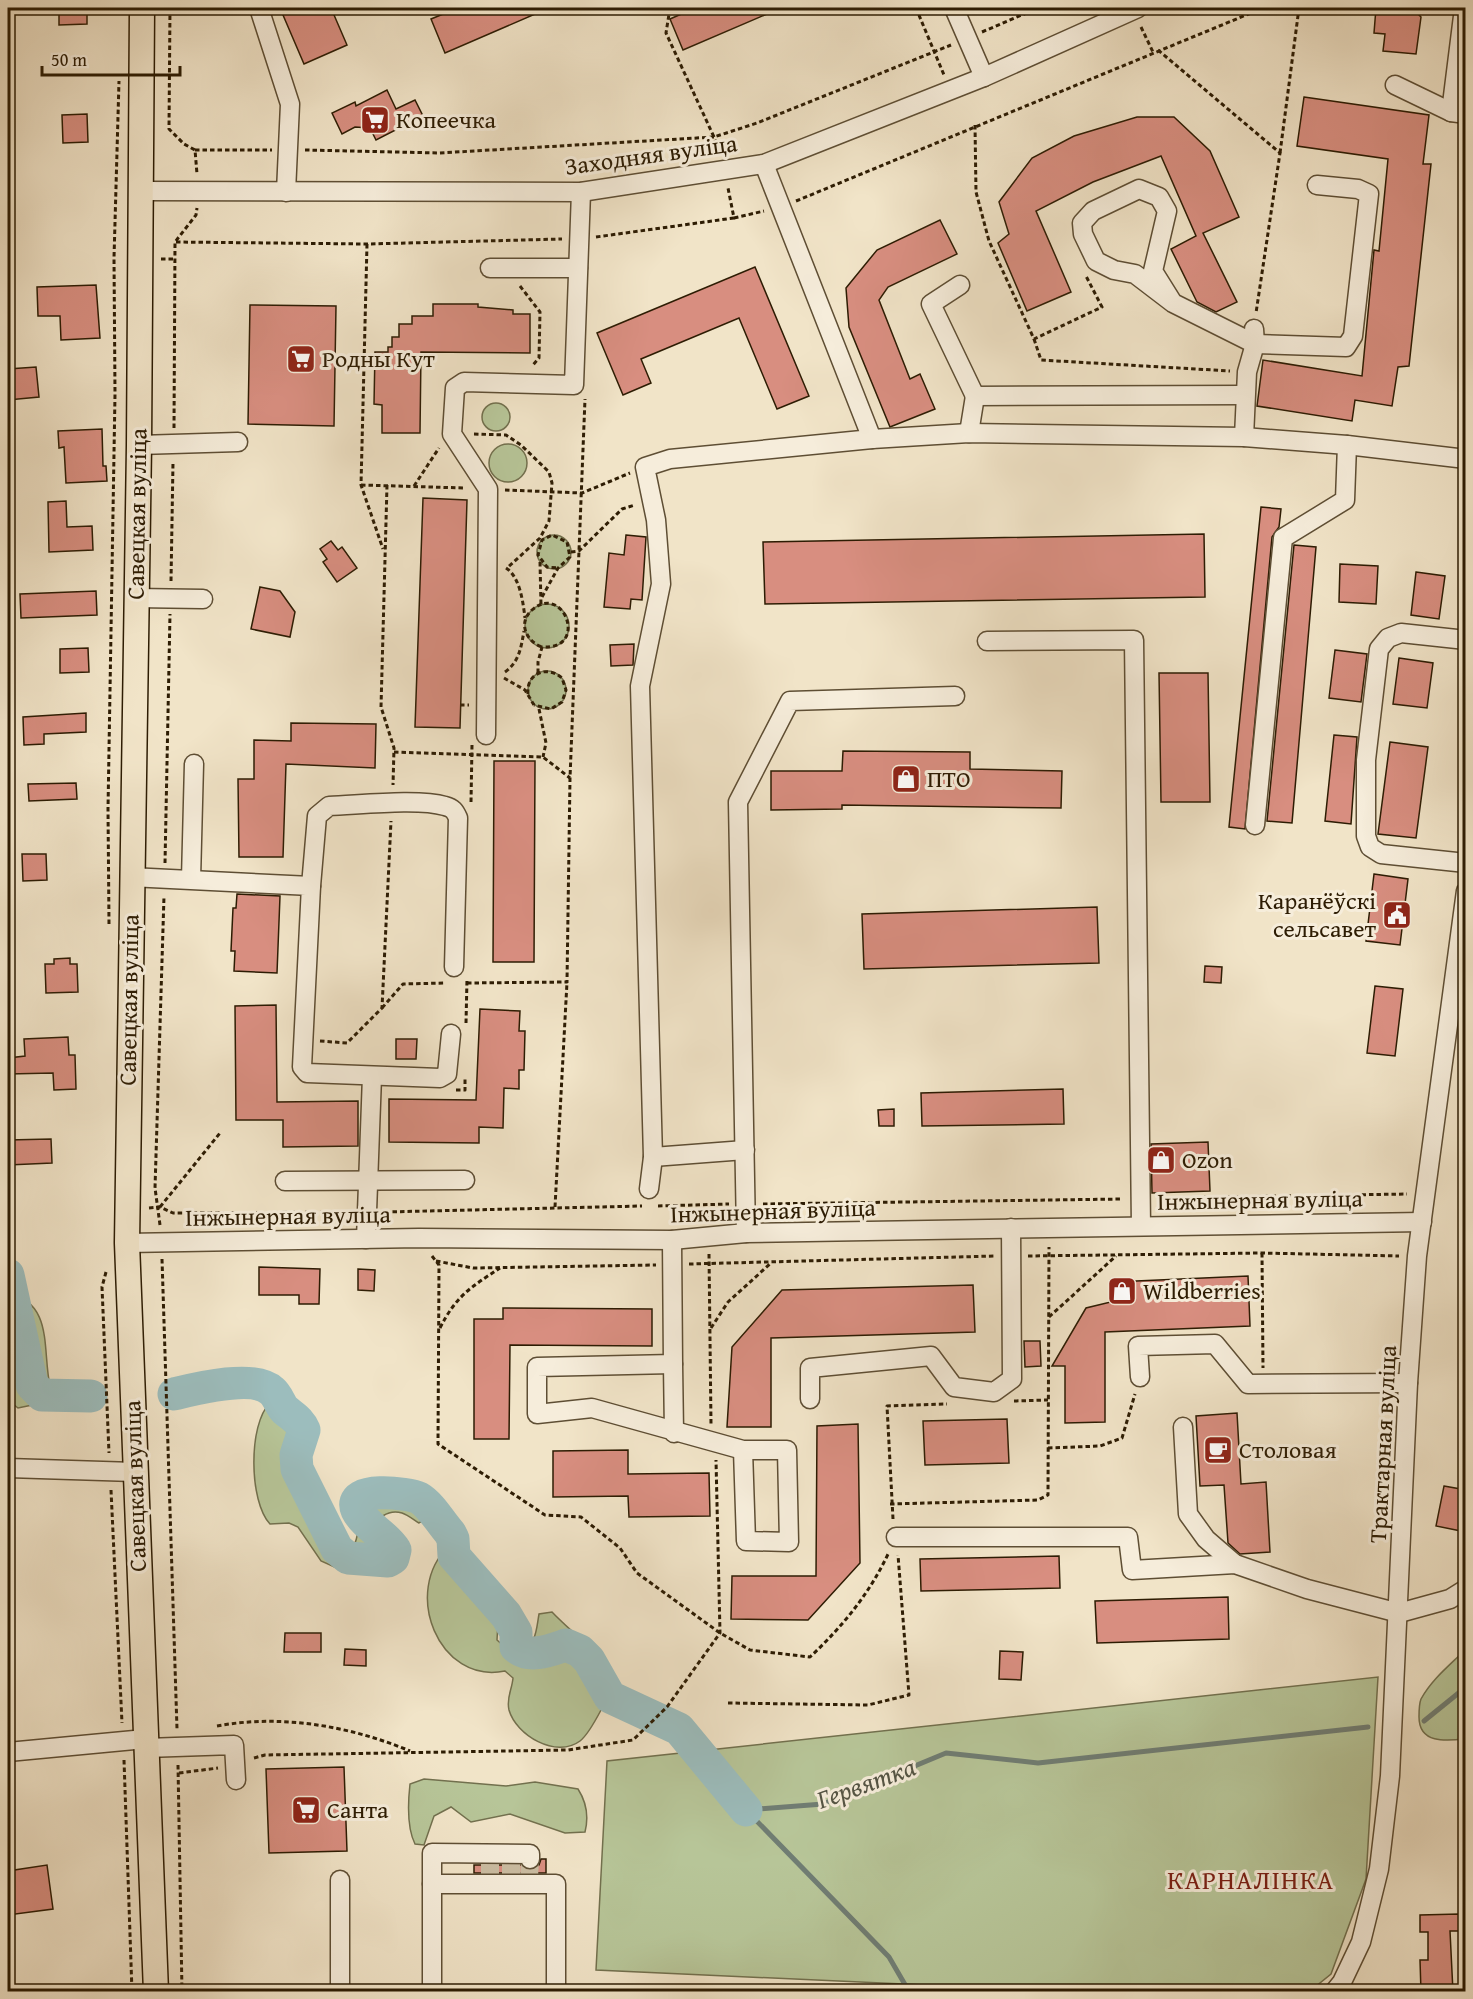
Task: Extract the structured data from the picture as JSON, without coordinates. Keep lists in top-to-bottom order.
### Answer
{
  "streets": {
    "main road": ["Савецкая вуліца"],
    "street": ["Заходняя вуліца", "Інжынерная вуліца", "Трактарная вуліца"]
  },
  "crossings": [
    ["Заходняя вуліца", "Савецкая вуліца"],
    ["Савецкая вуліца", "Інжынерная вуліца"],
    ["Інжынерная вуліца", "Трактарная вуліца"]
  ],
  "districts": ["КАРНАЛІНКА"],
  "water": ["Гервятка"],
  "places": {
    "supermarket": ["Копеечка", "Родны Кут", "Санта"],
    "shop": ["ПТО", "Ozon", "Wildberries"],
    "public building": ["Каранёўскі сельсавет"],
    "cafe": ["Столовая"]
  },
  "scale_bar": "50 m"
}
